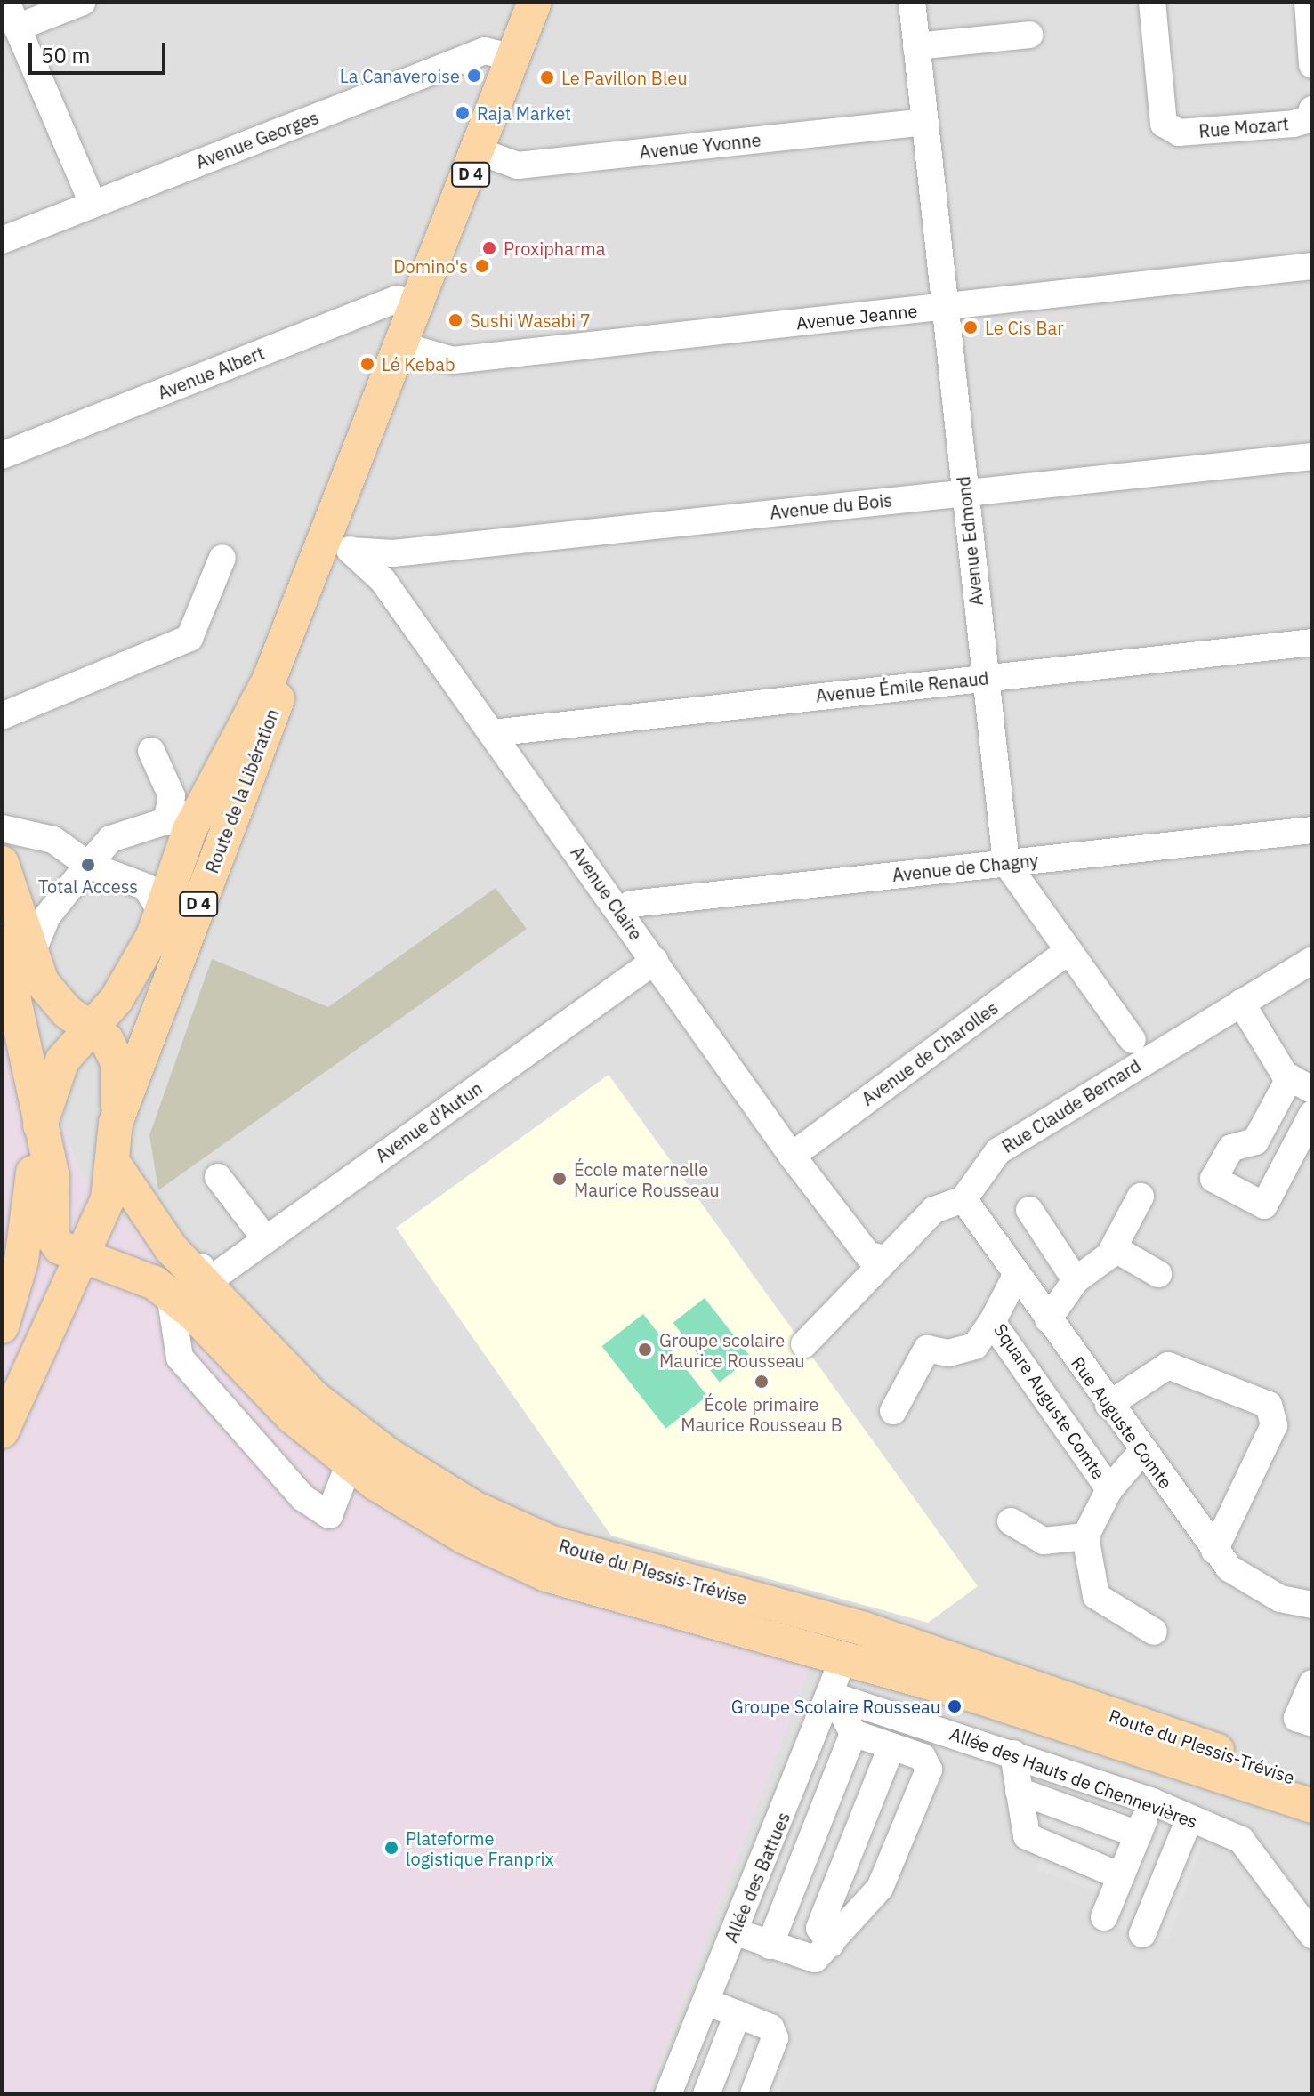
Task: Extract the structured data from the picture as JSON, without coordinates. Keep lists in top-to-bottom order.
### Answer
{
  "streets": {
    "main road": ["D 4", "Route de la Libération", "Route du Plessis-Trévise"],
    "street": [
      "Rue Mozart",
      "Avenue Georges",
      "Avenue Yvonne",
      "Avenue Jeanne",
      "Avenue Albert",
      "Avenue du Bois",
      "Avenue Edmond",
      "Avenue Émile Renaud",
      "Avenue de Chagny",
      "Avenue Claire",
      "Avenue de Charolles",
      "Rue Claude Bernard",
      "Avenue d'Autun",
      "Square Auguste Comte",
      "Rue Auguste Comte",
      "Allée des Hauts de Chennevières",
      "Allée des Battues"
    ]
  },
  "crossings": [
    ["Avenue Georges", "Route de la Libération"],
    ["Avenue Yvonne", "Avenue Edmond"],
    ["Avenue Yvonne", "Route de la Libération"],
    ["Avenue Jeanne", "Avenue Edmond"],
    ["Avenue Jeanne", "Route de la Libération"],
    ["Avenue Albert", "Route de la Libération"],
    ["Avenue du Bois", "Avenue Edmond"],
    ["Avenue du Bois", "Route de la Libération"],
    ["Avenue du Bois", "Avenue Claire"],
    ["Avenue Edmond", "Avenue Émile Renaud"],
    ["Avenue Edmond", "Avenue de Chagny"],
    ["Avenue Edmond", "Avenue de Charolles"],
    ["Avenue Émile Renaud", "Avenue Claire"],
    ["Route de la Libération", "Avenue Claire"],
    ["Route de la Libération", "Route du Plessis-Trévise"],
    ["Avenue de Chagny", "Avenue Claire"],
    ["Avenue Claire", "Avenue de Charolles"],
    ["Avenue Claire", "Avenue d'Autun"],
    ["Rue Claude Bernard", "Rue Auguste Comte"],
    ["Avenue d'Autun", "Route du Plessis-Trévise"],
    ["Square Auguste Comte", "Rue Auguste Comte"],
    ["Route du Plessis-Trévise", "Allée des Battues"],
    ["Allée des Hauts de Chennevières", "Allée des Battues"]
  ],
  "places": [
    "La Canaveroise",
    "Le Pavillon Bleu",
    "Raja Market",
    "Proxipharma",
    "Domino's",
    "Sushi Wasabi 7",
    "Le Cis Bar",
    "Lé Kebab",
    "Total Access",
    "École maternelle Maurice Rousseau",
    "Groupe scolaire Maurice Rousseau",
    "École primaire Maurice Rousseau B",
    "Groupe Scolaire Rousseau",
    "Plateforme logistique Franprix"
  ],
  "scale_bar": "50 m"
}
